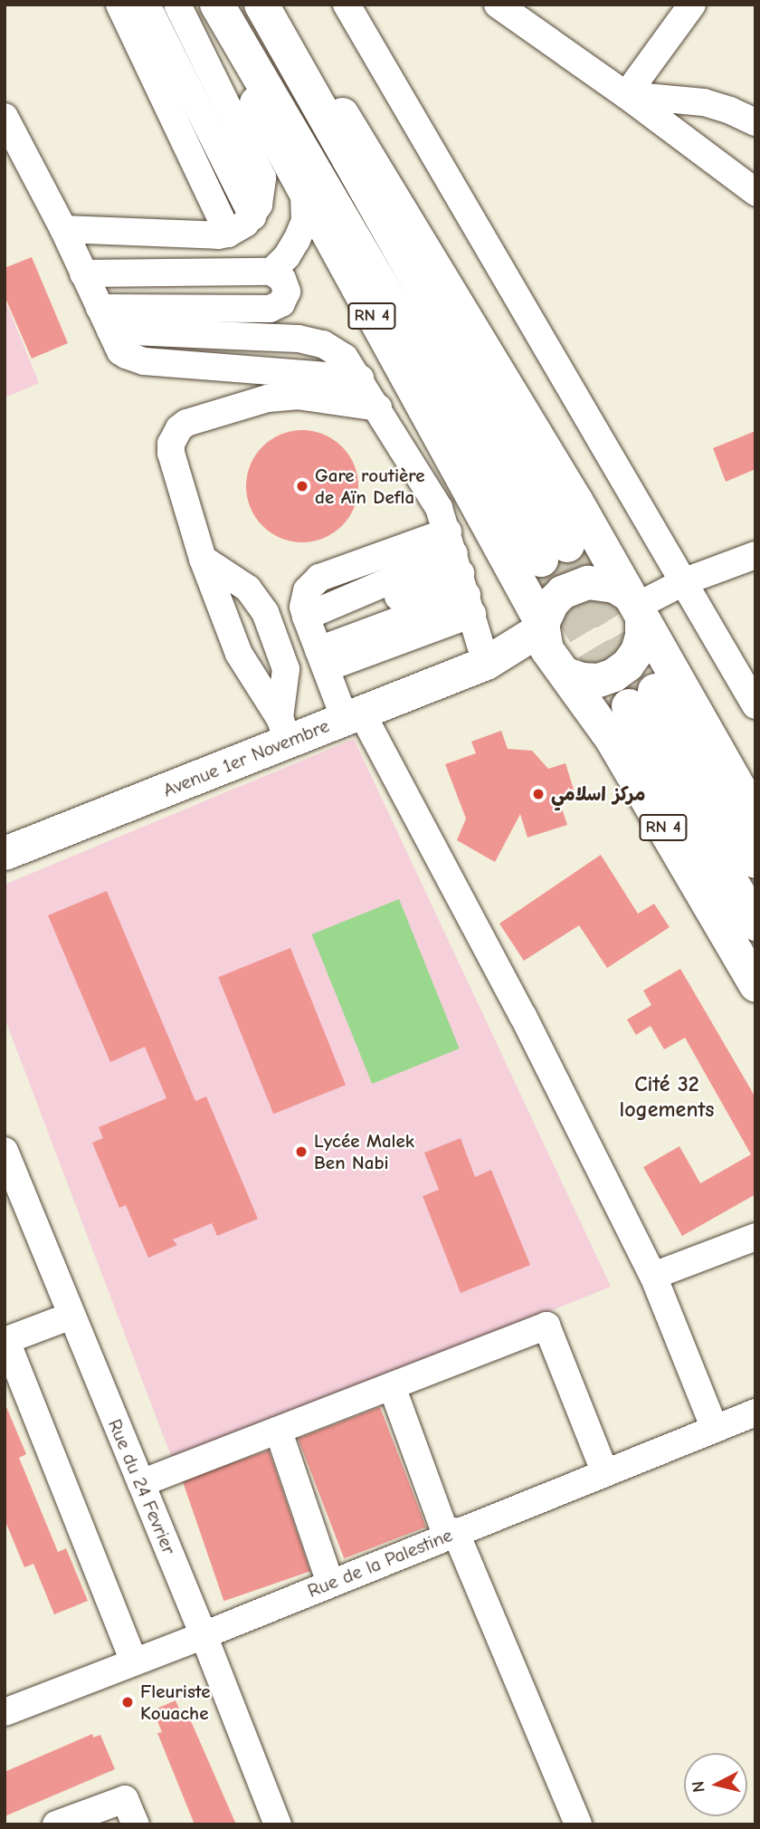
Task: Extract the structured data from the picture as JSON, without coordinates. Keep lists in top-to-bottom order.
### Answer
{
  "streets": {
    "highway": ["RN 4"],
    "main road": ["Avenue 1er Novembre"],
    "street": ["Rue du 24 Fevrier", "Rue de la Palestine"]
  },
  "crossings": [
    ["RN 4", "Avenue 1er Novembre"],
    ["Rue du 24 Fevrier", "Rue de la Palestine"]
  ],
  "districts": ["Cité 32 logements"],
  "places": [
    "Gare routière de Aïn Defla",
    "مركز اسلامي",
    "Lycée Malek Ben Nabi",
    "Fleuriste Kouache"
  ],
  "north": "left"
}
